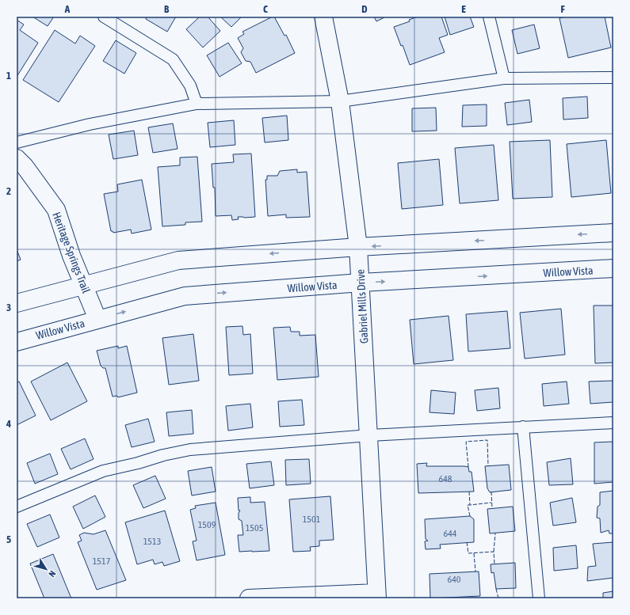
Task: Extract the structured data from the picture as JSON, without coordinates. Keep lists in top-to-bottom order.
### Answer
{
  "streets": {
    "street": ["Heritage Springs Trail", "Willow Vista", "Gabriel Mills Drive"]
  },
  "crossings": [
    ["Heritage Springs Trail", "Willow Vista"],
    ["Willow Vista", "Gabriel Mills Drive"]
  ],
  "house_numbers": [
    "648",
    "1501",
    "1509",
    "1505",
    "644",
    "1513",
    "1517",
    "640"
  ],
  "north": "bottom right",
  "grid": {
    "columns": [
      "A",
      "B",
      "C",
      "D",
      "E",
      "F"
    ],
    "rows": [
      "1",
      "2",
      "3",
      "4",
      "5"
    ]
  }
}
